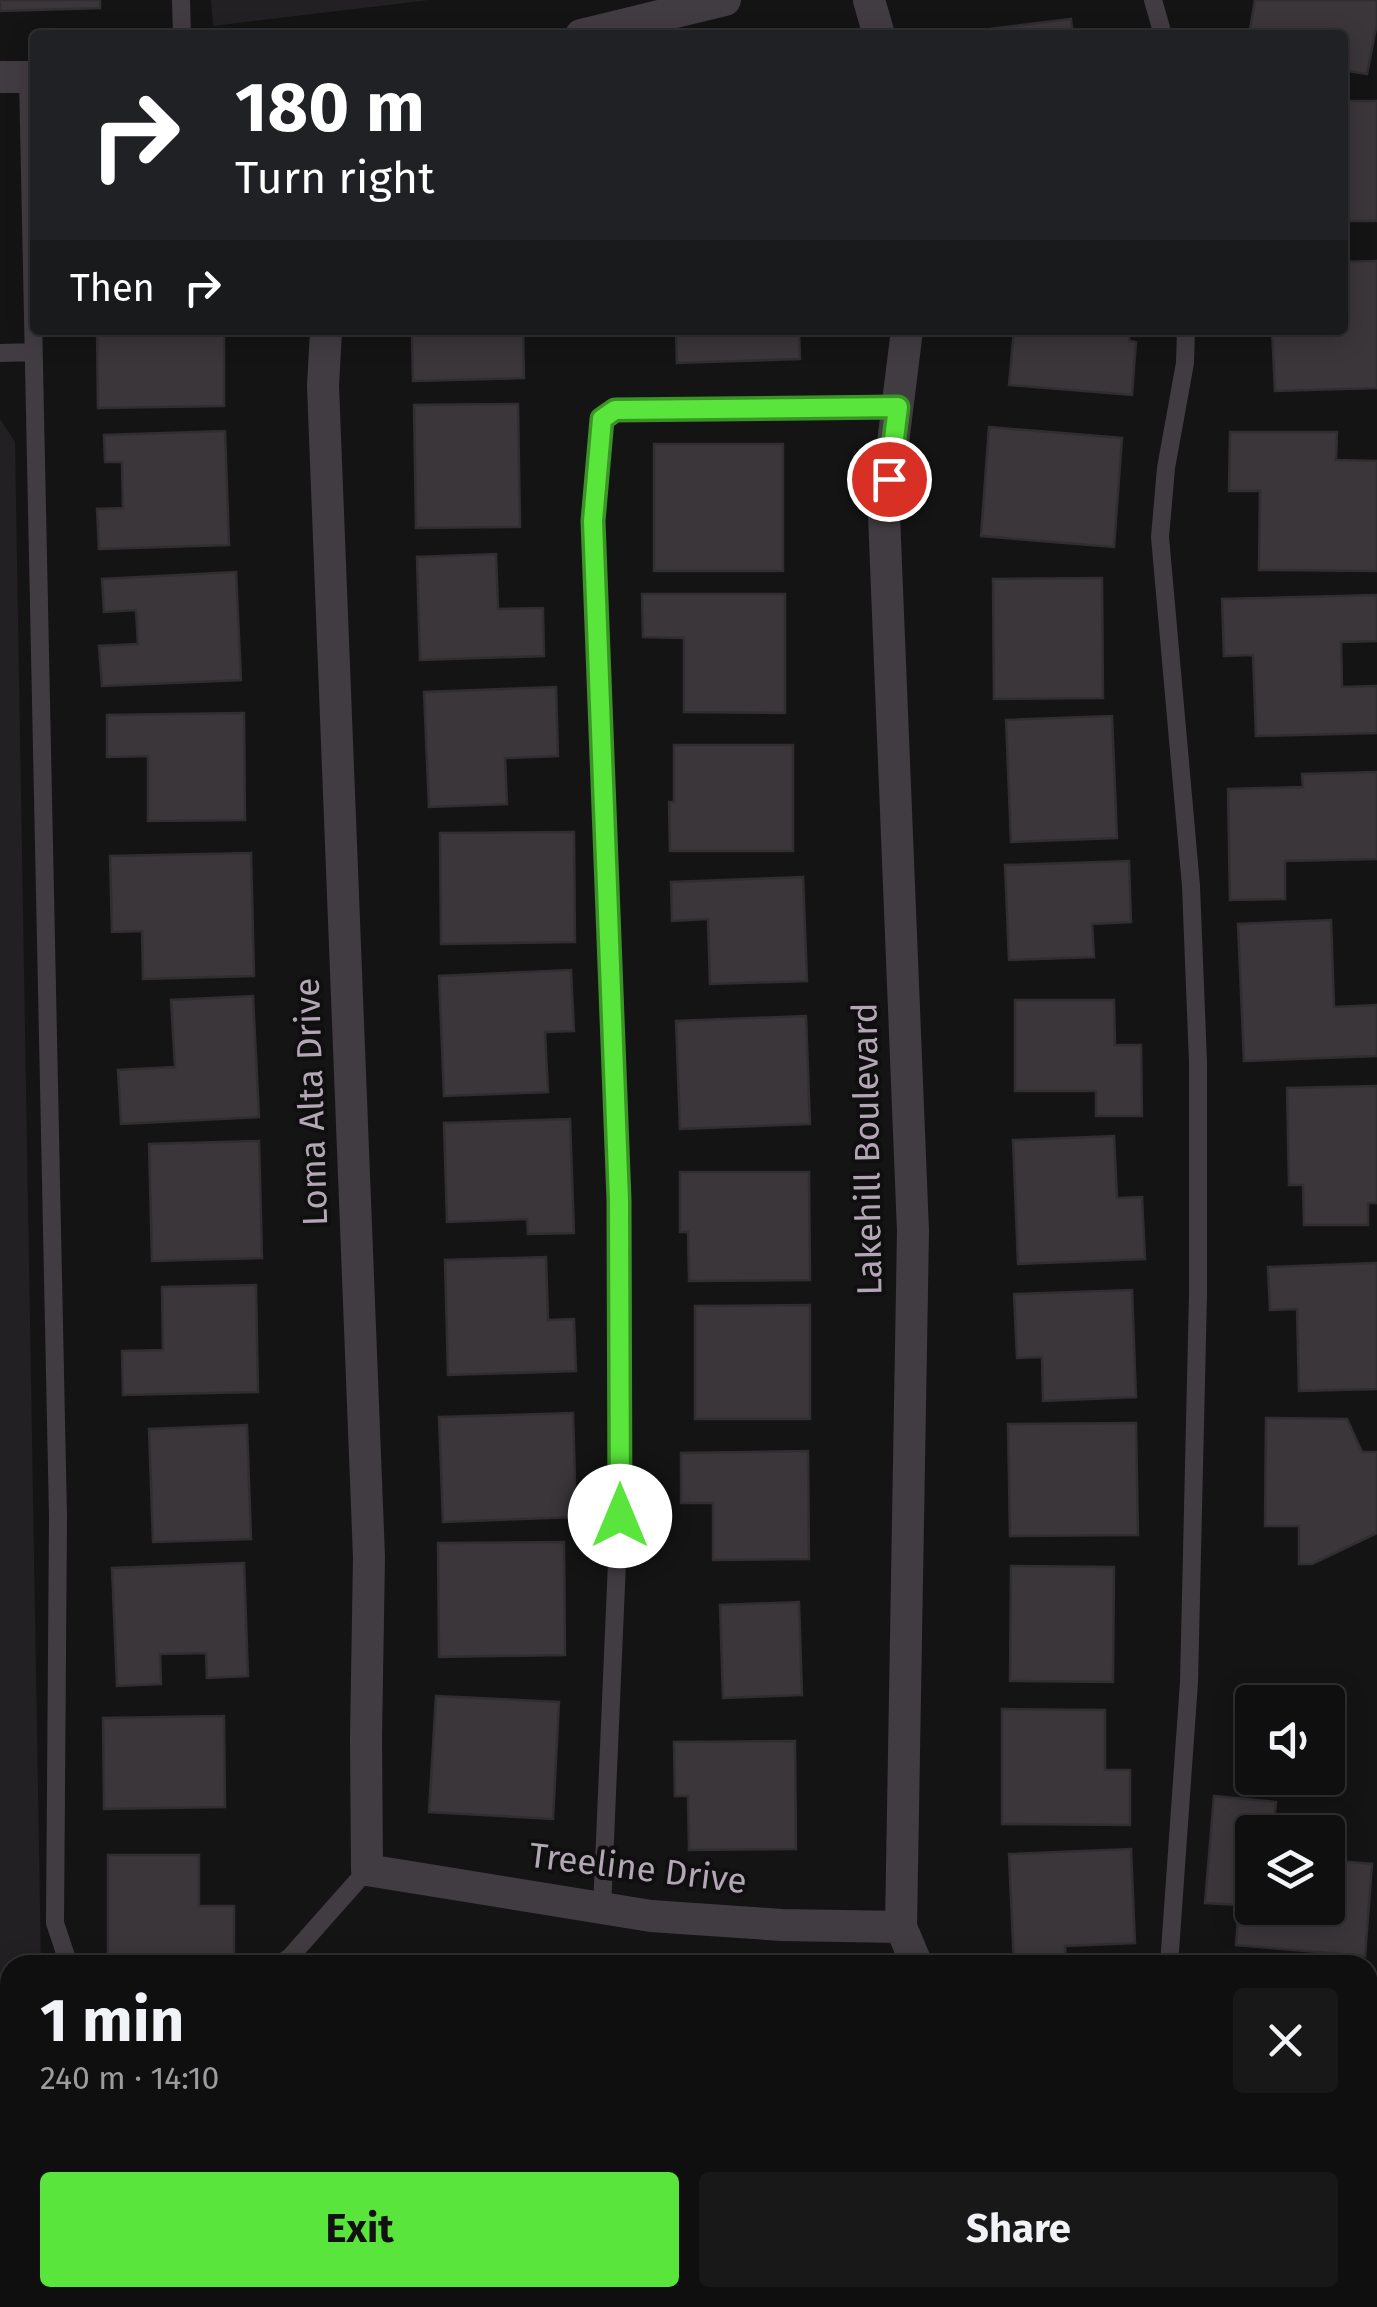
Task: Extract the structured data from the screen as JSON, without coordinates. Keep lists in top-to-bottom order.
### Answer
{
  "streets": {
    "street": ["Loma Alta Drive", "Lakehill Boulevard", "Treeline Drive"]
  },
  "crossings": [
    ["Loma Alta Drive", "Treeline Drive"],
    ["Lakehill Boulevard", "Treeline Drive"]
  ],
  "page": {
    "turn": ["180 m", "Turn right"],
    "then": "Then",
    "heading": ["1 min", "240 m · 14:10"],
    "buttons": ["Exit", "Share"]
  }
}
